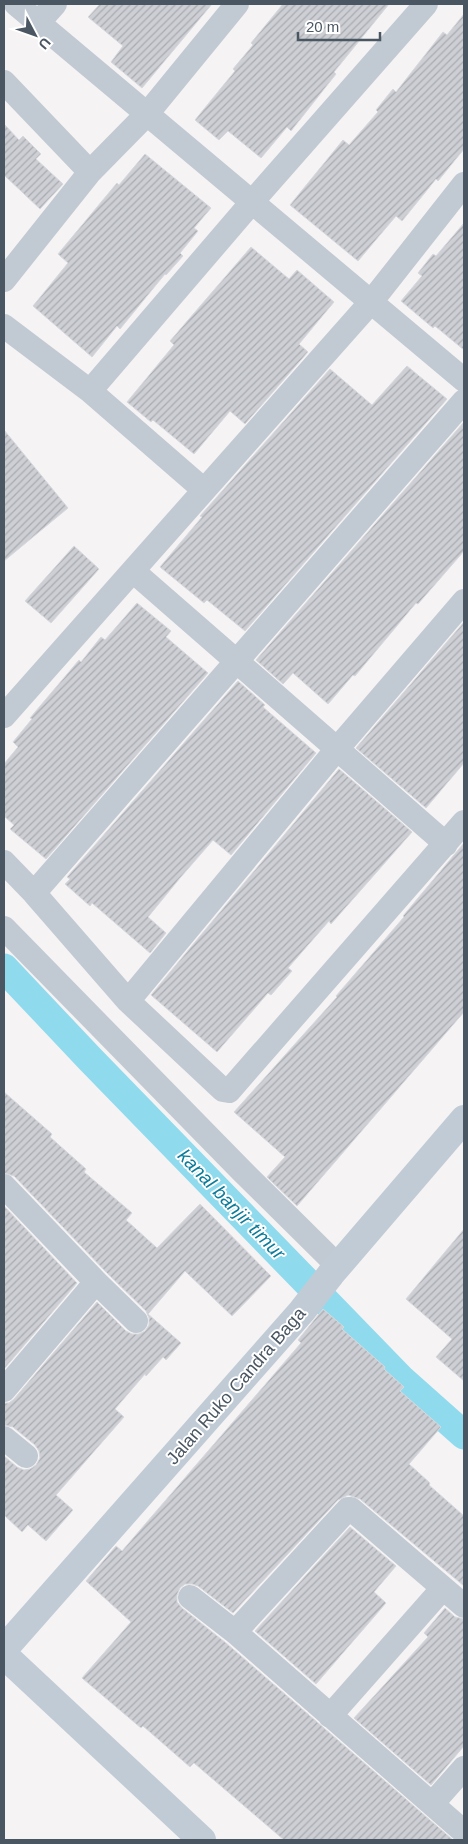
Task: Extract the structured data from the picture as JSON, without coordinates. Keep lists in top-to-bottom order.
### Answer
{
  "streets": {
    "street": ["Jalan Ruko Candra Baga"]
  },
  "water": ["kanal banjir timur"],
  "scale_bar": "20 m",
  "north": "bottom right"
}
